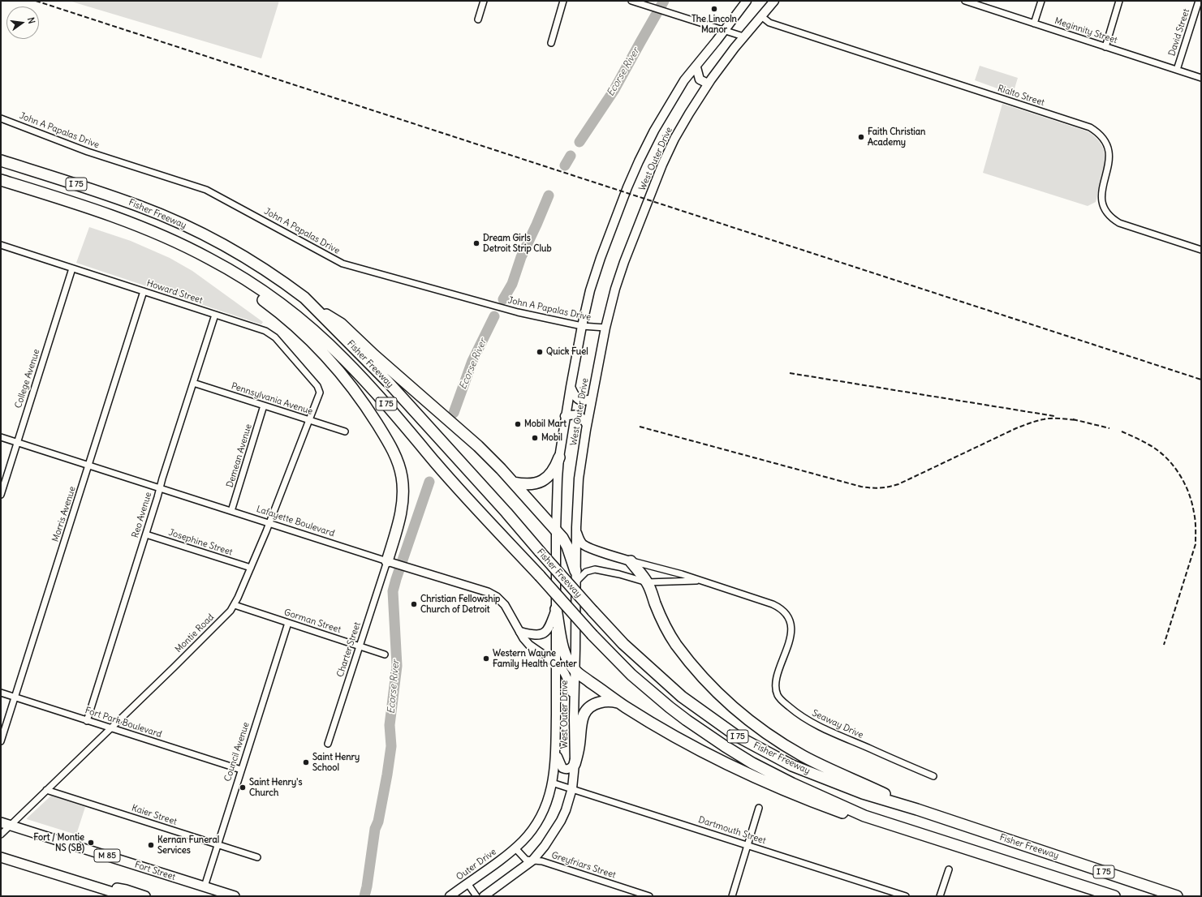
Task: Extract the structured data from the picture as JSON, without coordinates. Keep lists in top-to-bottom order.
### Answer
{
  "streets": {
    "highway": ["I 75", "Fisher Freeway"],
    "main road": [
      "West Outer Drive",
      "M 85",
      "Outer Drive",
      "Fort Street"
    ],
    "street": [
      "Meginnity Street",
      "David Street",
      "Rialto Street",
      "John A Papalas Drive",
      "Howard Street",
      "College Avenue",
      "Pennsylvania Avenue",
      "Demean Avenue",
      "Morris Avenue",
      "Reo Avenue",
      "Lafayette Boulevard",
      "Josephine Street",
      "Gorman Street",
      "Montie Road",
      "Charter Street",
      "Fort Park Boulevard",
      "Seaway Drive",
      "Council Avenue",
      "Kaier Street",
      "Dartmouth Street",
      "Greyfriars Street"
    ]
  },
  "crossings": [
    ["Meginnity Street", "David Street"],
    ["Rialto Street", "West Outer Drive"],
    ["John A Papalas Drive", "West Outer Drive"],
    ["West Outer Drive", "Lafayette Boulevard"],
    ["West Outer Drive", "Seaway Drive"],
    ["West Outer Drive", "Dartmouth Street"],
    ["West Outer Drive", "Outer Drive"],
    ["West Outer Drive", "Greyfriars Street"],
    ["Howard Street", "College Avenue"],
    ["Howard Street", "Morris Avenue"],
    ["Howard Street", "Reo Avenue"],
    ["Howard Street", "Montie Road"],
    ["College Avenue", "Lafayette Boulevard"],
    ["Pennsylvania Avenue", "Demean Avenue"],
    ["Pennsylvania Avenue", "Reo Avenue"],
    ["Pennsylvania Avenue", "Montie Road"],
    ["Demean Avenue", "Lafayette Boulevard"],
    ["Morris Avenue", "Lafayette Boulevard"],
    ["Morris Avenue", "Fort Park Boulevard"],
    ["Reo Avenue", "Lafayette Boulevard"],
    ["Reo Avenue", "Josephine Street"],
    ["Reo Avenue", "Fort Park Boulevard"],
    ["Lafayette Boulevard", "Montie Road"],
    ["Lafayette Boulevard", "Charter Street"],
    ["Josephine Street", "Montie Road"],
    ["Gorman Street", "Montie Road"],
    ["Gorman Street", "Charter Street"],
    ["Gorman Street", "Council Avenue"],
    ["Montie Road", "Fort Park Boulevard"],
    ["Montie Road", "Kaier Street"],
    ["Montie Road", "Fort Street"],
    ["Fort Park Boulevard", "Council Avenue"],
    ["Council Avenue", "Kaier Street"],
    ["Council Avenue", "Fort Street"],
    ["Outer Drive", "Greyfriars Street"]
  ],
  "water": ["Ecorse River"],
  "places": [
    "The Lincoln Manor",
    "Faith Christian Academy",
    "Dream Girls Detroit Strip Club",
    "Quick Fuel",
    "Mobil Mart",
    "Mobil",
    "Christian Fellowship Church of Detroit",
    "Western Wayne Family Health Center",
    "Saint Henry School",
    "Saint Henry's Church",
    "Fort / Montie NS (SB)",
    "Kernan Funeral Services"
  ],
  "north": "right"
}
